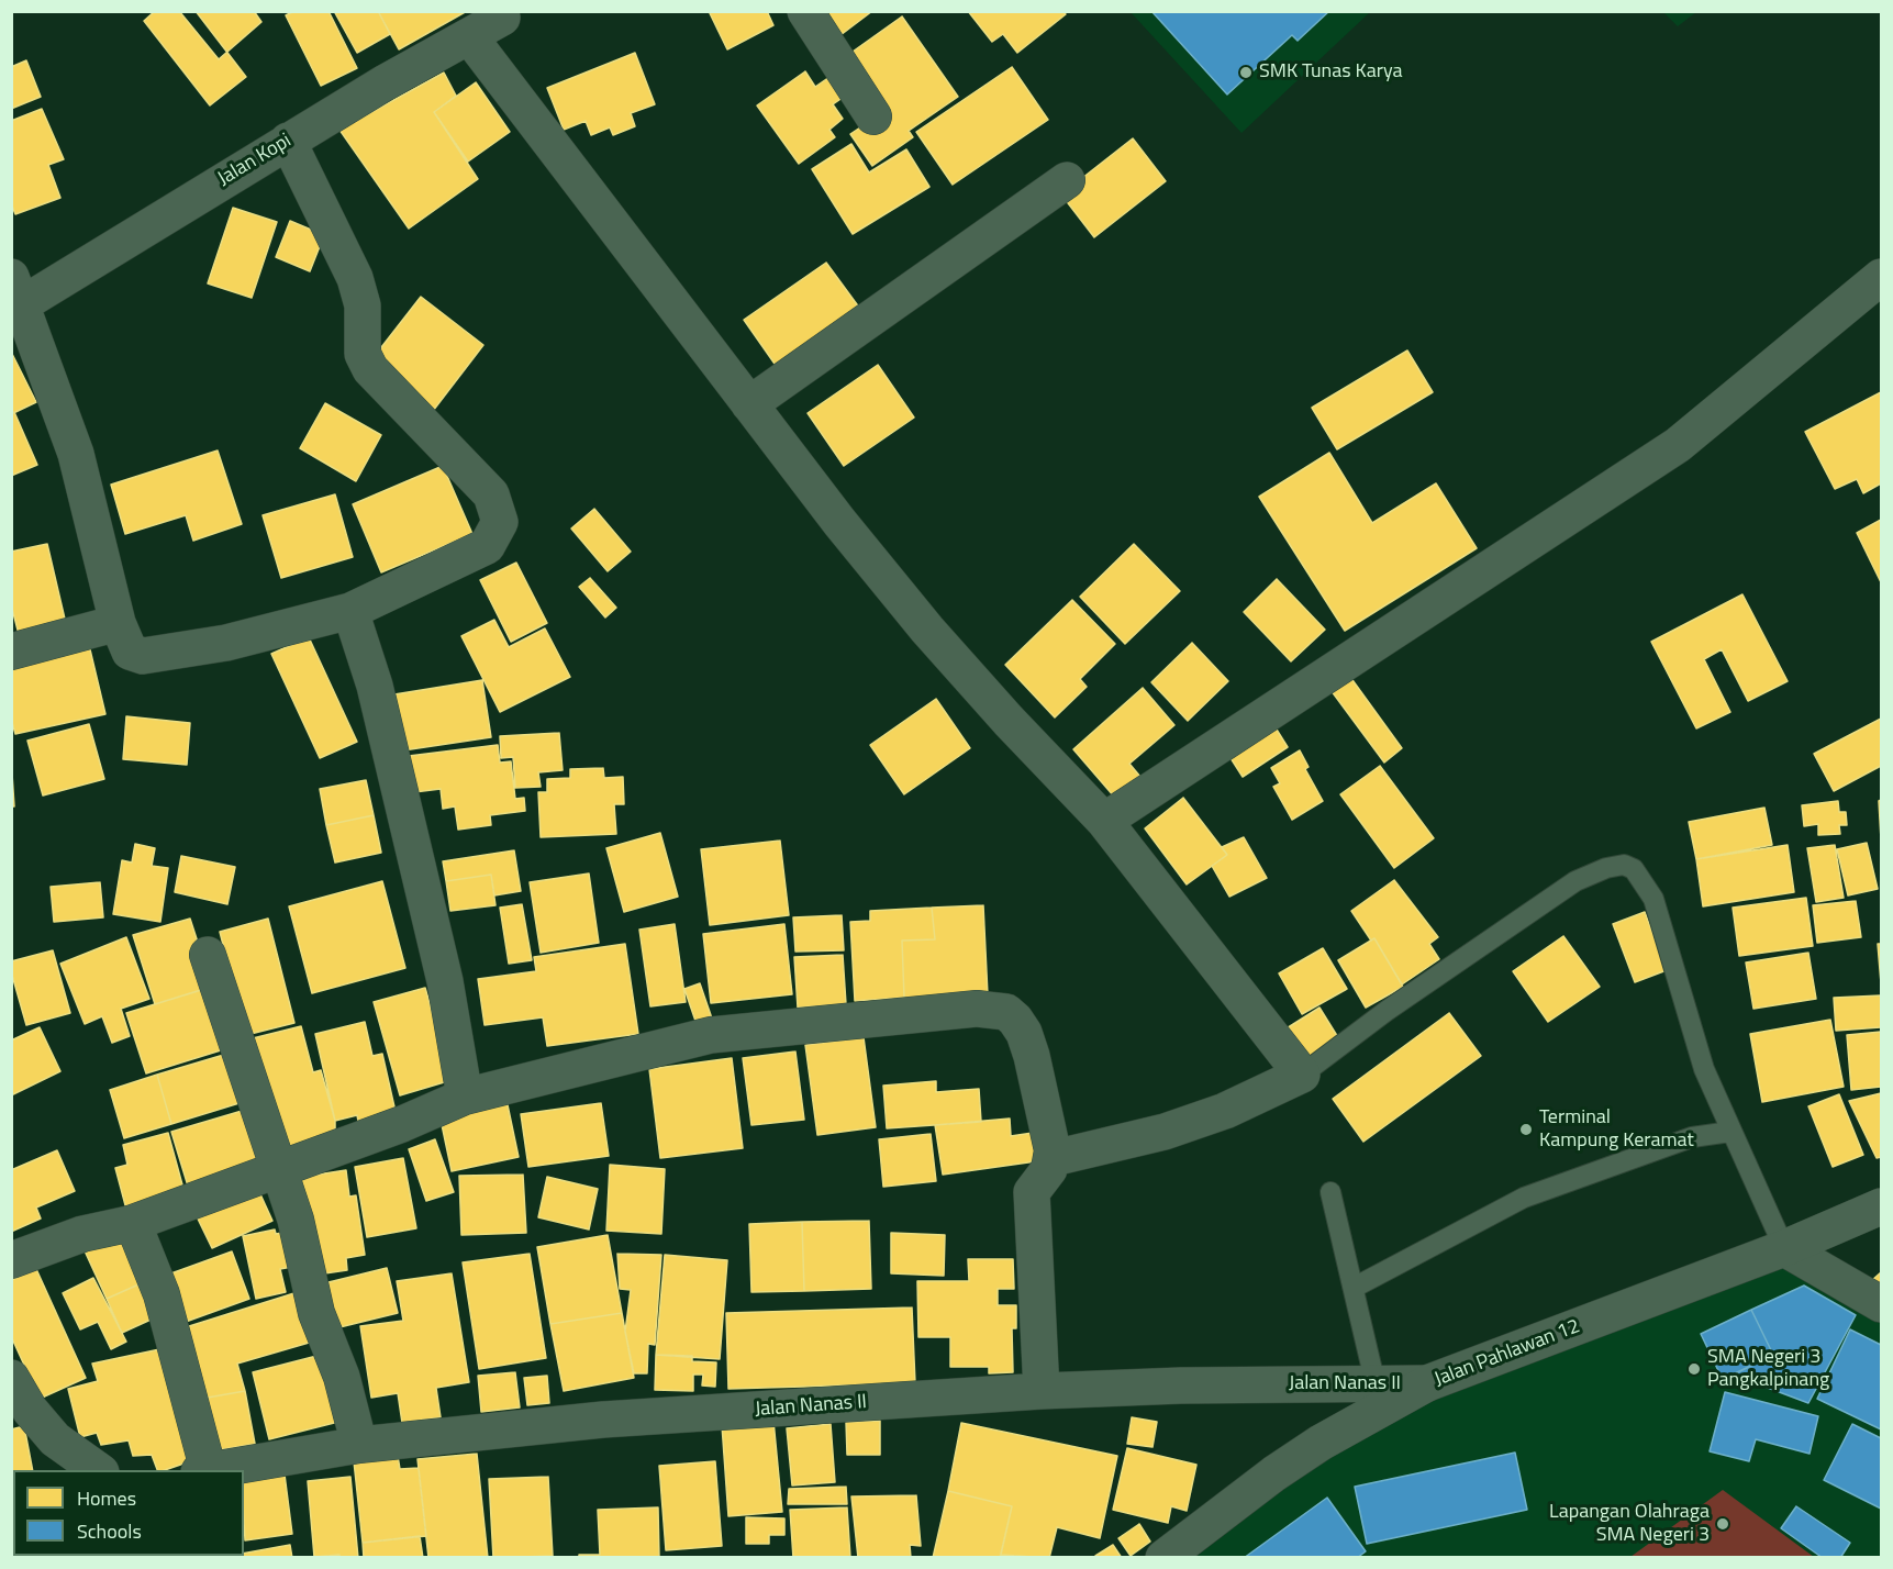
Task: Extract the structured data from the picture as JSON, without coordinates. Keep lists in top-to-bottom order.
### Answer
{
  "streets": {
    "street": ["Jalan Kopi", "Jalan Pahlawan 12", "Jalan Nanas II"]
  },
  "crossings": [
    ["Jalan Pahlawan 12", "Jalan Nanas II"]
  ],
  "places": [
    "SMK Tunas Karya",
    "Terminal Kampung Keramat",
    "SMA Negeri 3 Pangkalpinang",
    "Lapangan Olahraga SMA Negeri 3"
  ],
  "legend": ["Homes", "Schools"]
}
